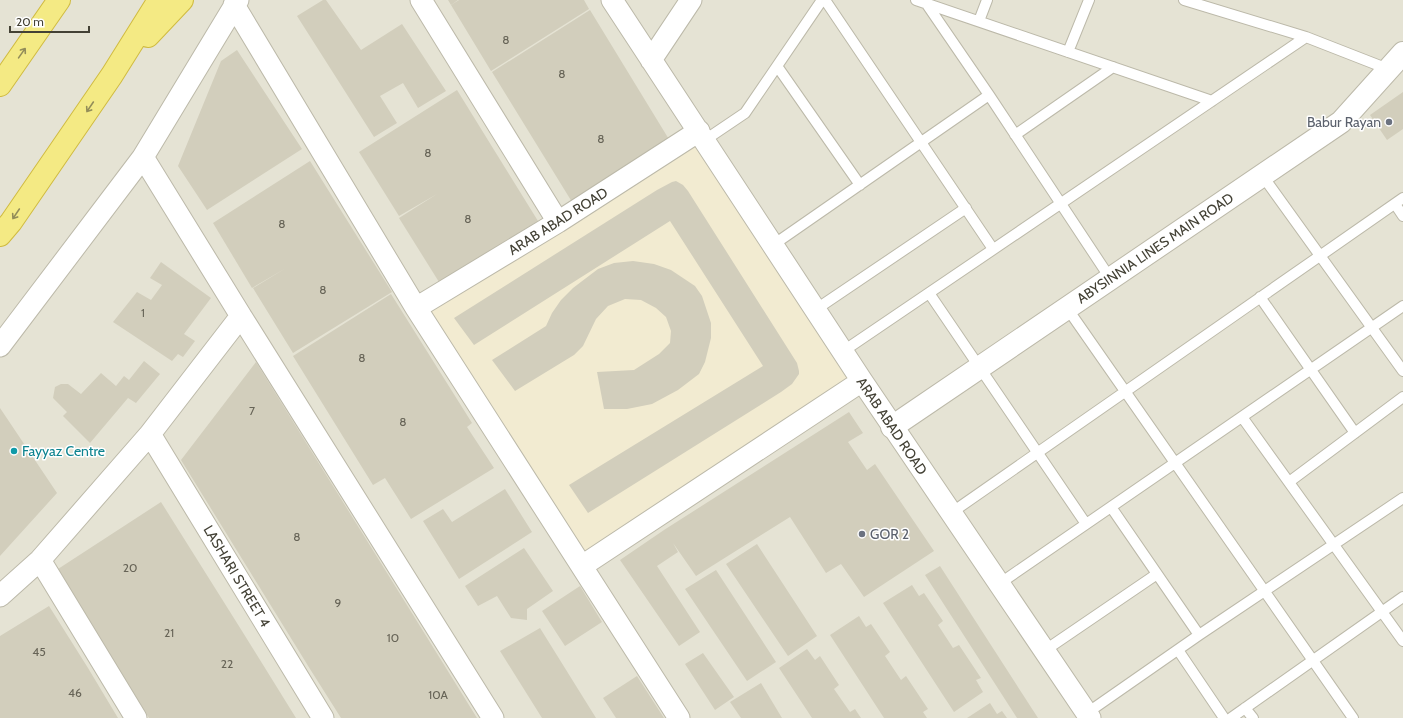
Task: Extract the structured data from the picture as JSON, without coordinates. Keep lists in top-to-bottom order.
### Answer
{
  "streets": {
    "street": ["ARAB ABAD ROAD", "ABYSINNIA LINES MAIN ROAD", "LASHARI STREET 4"]
  },
  "crossings": [
    ["ARAB ABAD ROAD", "ABYSINNIA LINES MAIN ROAD"]
  ],
  "places": ["Babur Rayan", "Fayyaz Centre", "GOR 2"],
  "house_numbers": [
    "8",
    "8",
    "8",
    "8",
    "8",
    "8",
    "8",
    "1",
    "8",
    "7",
    "8",
    "8",
    "20",
    "9",
    "21",
    "10",
    "45",
    "22",
    "46",
    "10A"
  ],
  "scale_bar": "20 m"
}
